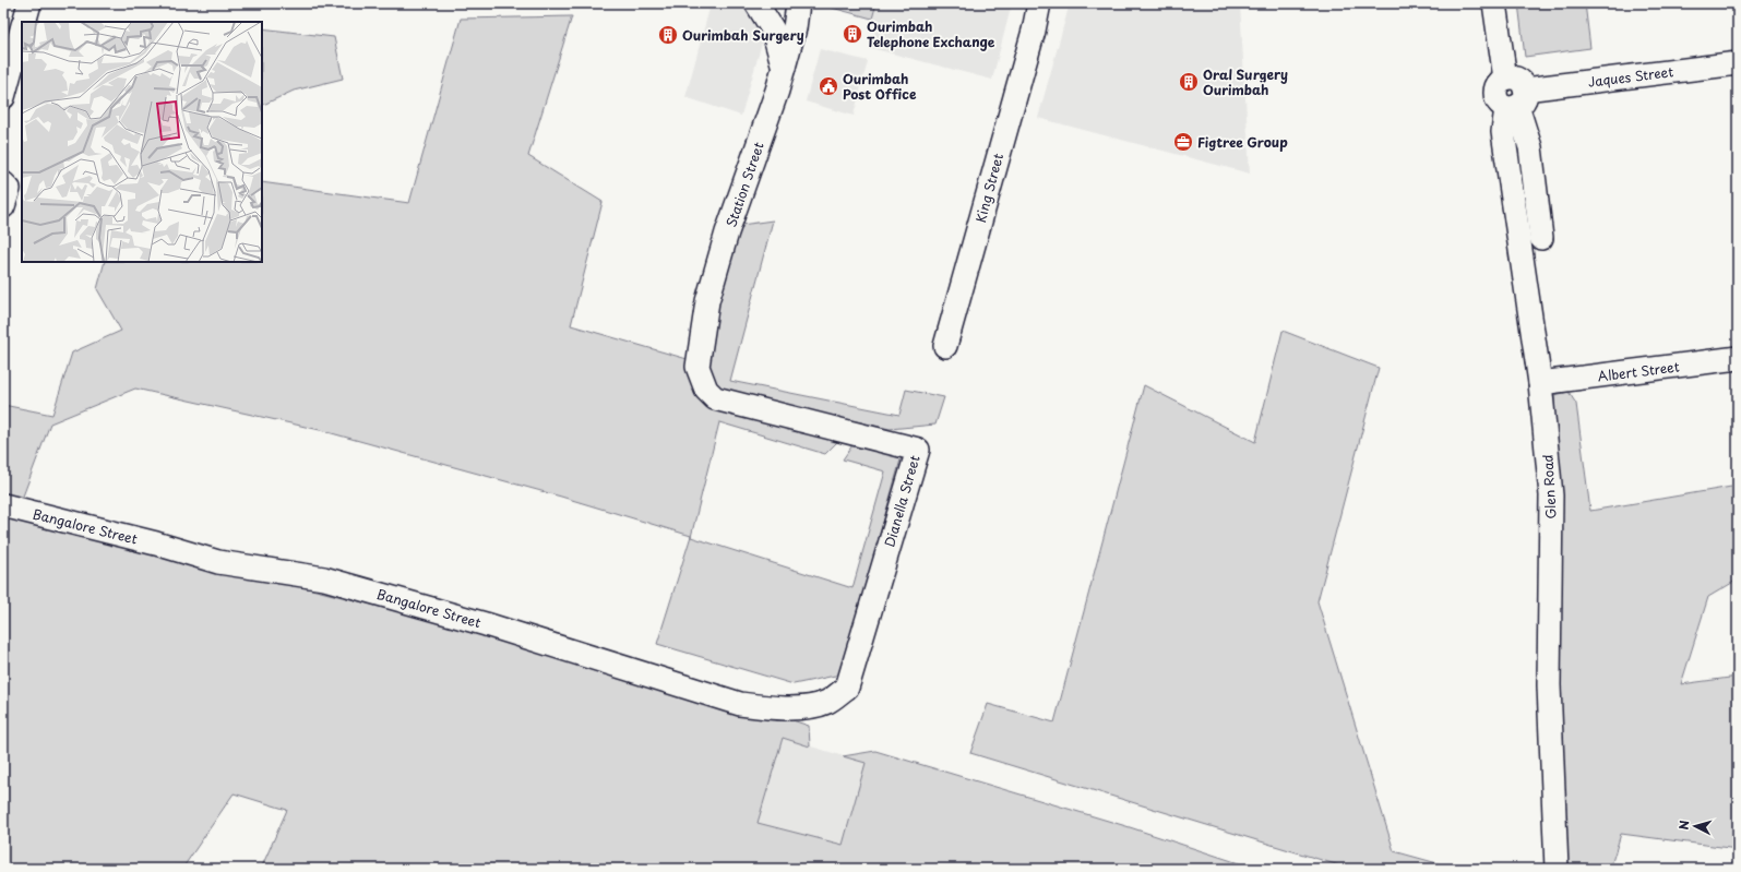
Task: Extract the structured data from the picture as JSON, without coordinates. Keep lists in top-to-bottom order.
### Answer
{
  "streets": {
    "street": [
      "Jaques Street",
      "Station Street",
      "King Street",
      "Albert Street",
      "Glen Road",
      "Dianella Street",
      "Bangalore Street"
    ]
  },
  "crossings": [
    ["Jaques Street", "Glen Road"],
    ["Station Street", "Dianella Street"],
    ["Albert Street", "Glen Road"],
    ["Dianella Street", "Bangalore Street"]
  ],
  "places": {
    "building": ["Ourimbah Telephone Exchange", "Ourimbah Surgery", "Oral Surgery Ourimbah"],
    "public building": ["Ourimbah Post Office"],
    "office": ["Figtree Group"]
  },
  "north": "left"
}
